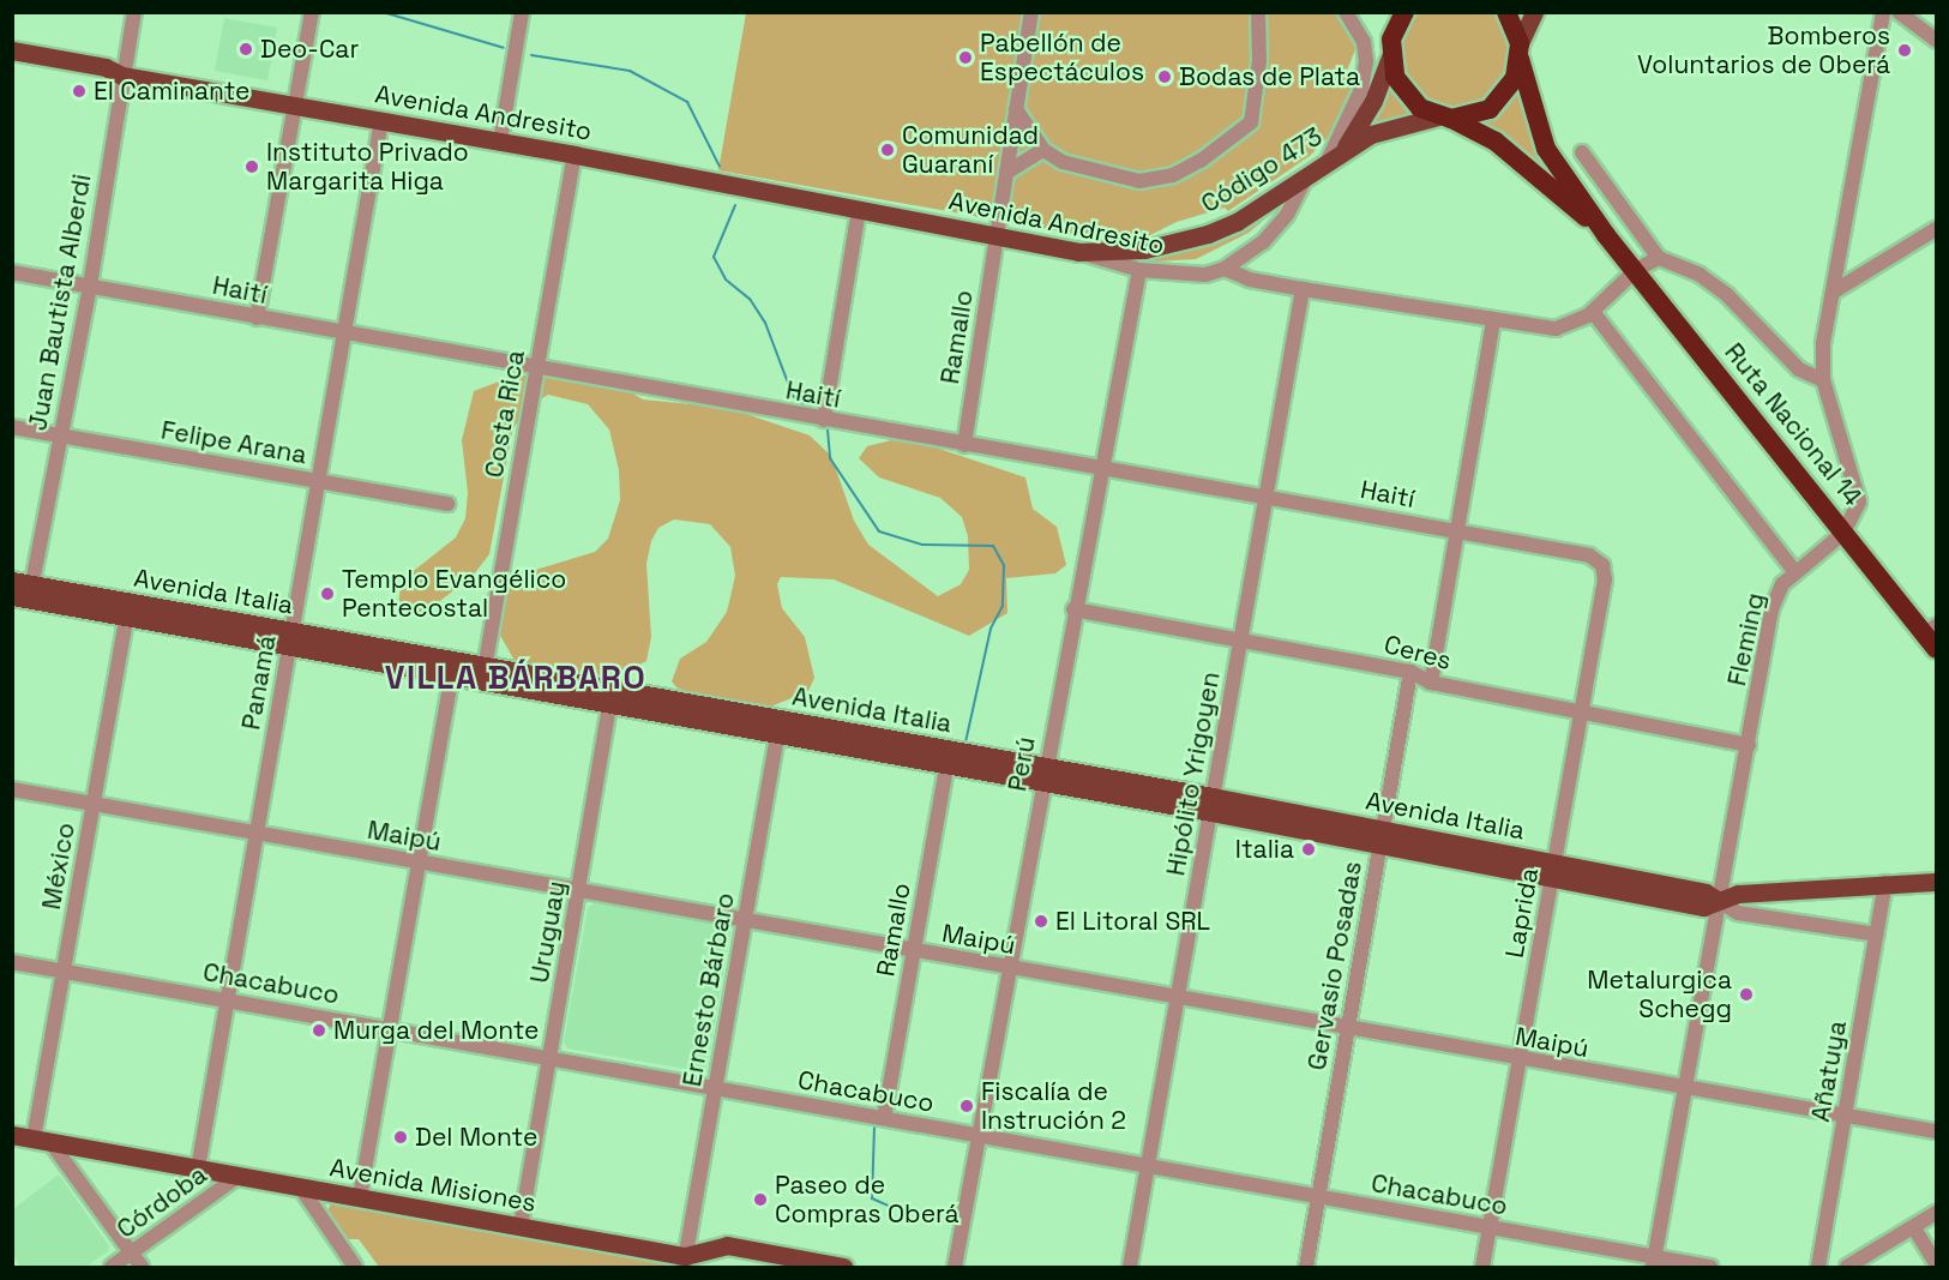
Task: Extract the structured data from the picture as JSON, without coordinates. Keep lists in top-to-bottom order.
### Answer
{
  "streets": {
    "highway": ["Ruta Nacional 14"],
    "main road": [
      "Avenida Andresito",
      "Código 473",
      "Avenida Italia",
      "Avenida Misiones"
    ],
    "street": [
      "Haití",
      "Juan Bautista Alberdi",
      "Ramallo",
      "Costa Rica",
      "Felipe Arana",
      "Fleming",
      "Ceres",
      "Panamá",
      "Perú",
      "Hipólito Yrigoyen",
      "Maipú",
      "México",
      "Laprida",
      "Uruguay",
      "Gervasio Posadas",
      "Chacabuco",
      "Ernesto Bárbaro",
      "Añatuya",
      "Córdoba"
    ]
  },
  "crossings": [
    ["Avenida Andresito", "Código 473"],
    ["Avenida Andresito", "Juan Bautista Alberdi"],
    ["Avenida Andresito", "Ramallo"],
    ["Avenida Andresito", "Costa Rica"],
    ["Avenida Andresito", "Ruta Nacional 14"],
    ["Avenida Andresito", "Panamá"],
    ["Avenida Andresito", "Perú"],
    ["Avenida Andresito", "Hipólito Yrigoyen"],
    ["Haití", "Juan Bautista Alberdi"],
    ["Haití", "Ramallo"],
    ["Haití", "Costa Rica"],
    ["Haití", "Panamá"],
    ["Haití", "Perú"],
    ["Haití", "Hipólito Yrigoyen"],
    ["Haití", "Laprida"],
    ["Juan Bautista Alberdi", "Felipe Arana"],
    ["Juan Bautista Alberdi", "Avenida Italia"],
    ["Ramallo", "Avenida Italia"],
    ["Ramallo", "Maipú"],
    ["Ramallo", "Chacabuco"],
    ["Costa Rica", "Avenida Italia"],
    ["Ruta Nacional 14", "Fleming"],
    ["Felipe Arana", "Panamá"],
    ["Avenida Italia", "Fleming"],
    ["Avenida Italia", "Panamá"],
    ["Avenida Italia", "Perú"],
    ["Avenida Italia", "Hipólito Yrigoyen"],
    ["Avenida Italia", "México"],
    ["Avenida Italia", "Laprida"],
    ["Avenida Italia", "Uruguay"],
    ["Avenida Italia", "Gervasio Posadas"],
    ["Avenida Italia", "Ernesto Bárbaro"],
    ["Avenida Italia", "Añatuya"],
    ["Fleming", "Ceres"],
    ["Fleming", "Maipú"],
    ["Fleming", "Chacabuco"],
    ["Ceres", "Perú"],
    ["Ceres", "Hipólito Yrigoyen"],
    ["Ceres", "Laprida"],
    ["Ceres", "Gervasio Posadas"],
    ["Panamá", "Maipú"],
    ["Panamá", "Chacabuco"],
    ["Panamá", "Avenida Misiones"],
    ["Perú", "Maipú"],
    ["Perú", "Chacabuco"],
    ["Hipólito Yrigoyen", "Maipú"],
    ["Hipólito Yrigoyen", "Chacabuco"],
    ["Maipú", "México"],
    ["Maipú", "Laprida"],
    ["Maipú", "Uruguay"],
    ["Maipú", "Gervasio Posadas"],
    ["Maipú", "Ernesto Bárbaro"],
    ["Maipú", "Añatuya"],
    ["México", "Chacabuco"],
    ["México", "Avenida Misiones"],
    ["Laprida", "Chacabuco"],
    ["Uruguay", "Chacabuco"],
    ["Uruguay", "Avenida Misiones"],
    ["Gervasio Posadas", "Chacabuco"],
    ["Chacabuco", "Ernesto Bárbaro"],
    ["Ernesto Bárbaro", "Avenida Misiones"],
    ["Avenida Misiones", "Córdoba"]
  ],
  "districts": ["VILLA BÁRBARO"],
  "places": [
    "Deo-Car",
    "Bomberos Voluntarios de Oberá",
    "Pabellón de Espectáculos",
    "Bodas de Plata",
    "El Caminante",
    "Comunidad Guaraní",
    "Instituto Privado Margarita Higa",
    "Templo Evangélico Pentecostal",
    "Italia",
    "El Litoral SRL",
    "Metalurgica Schegg",
    "Murga del Monte",
    "Fiscalía de Instrución 2",
    "Del Monte",
    "Paseo de Compras Oberá"
  ]
}
